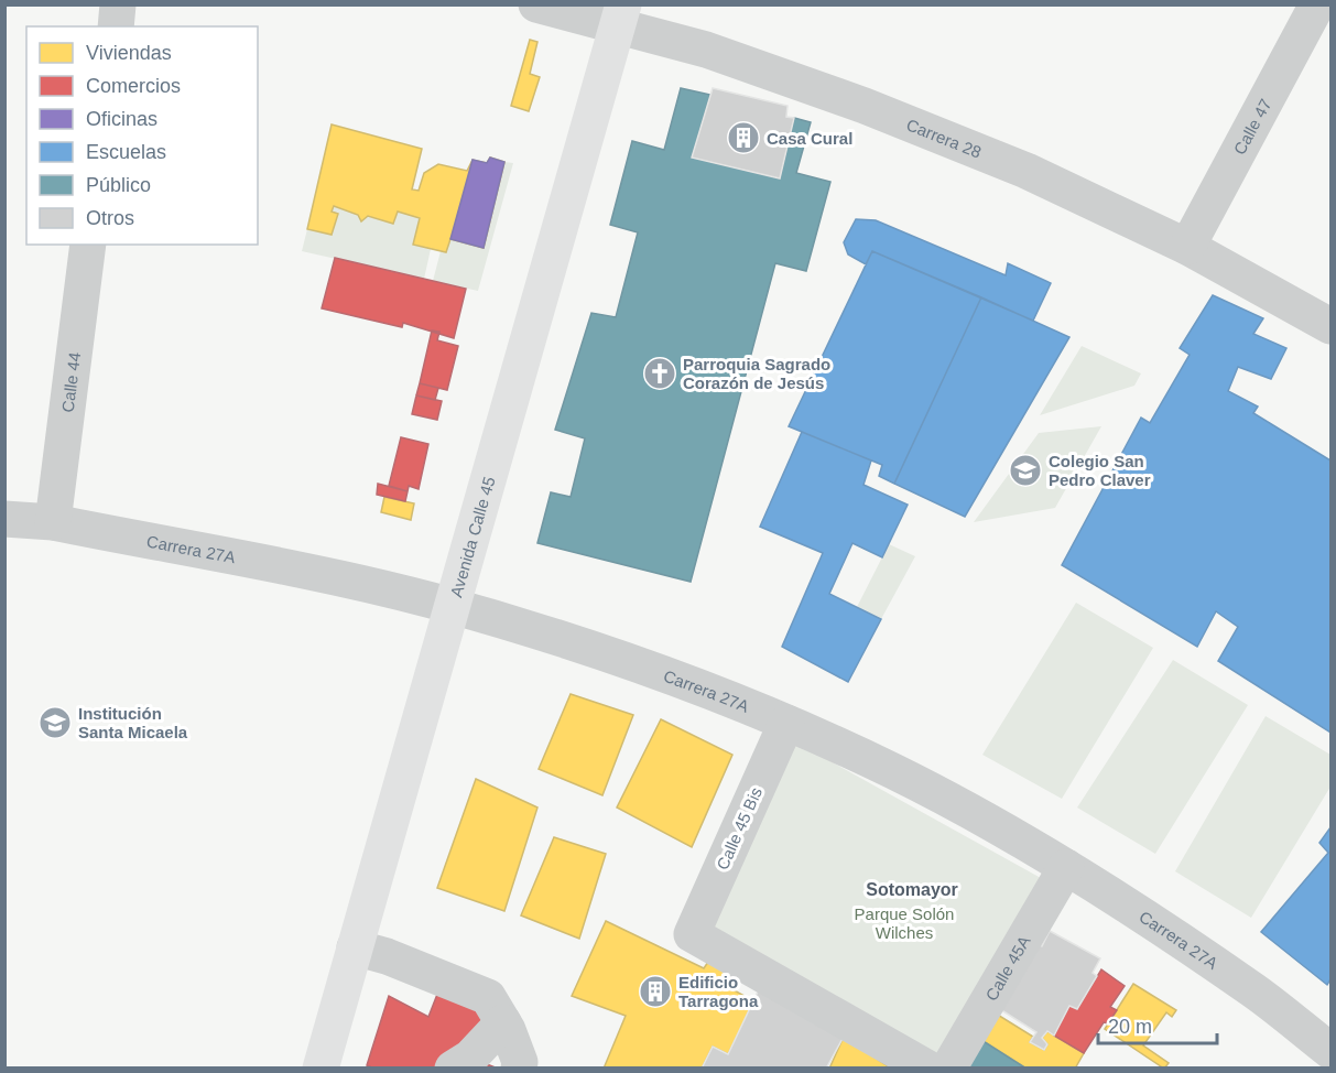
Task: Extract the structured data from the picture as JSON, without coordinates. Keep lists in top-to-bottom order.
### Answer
{
  "streets": {
    "main road": ["Avenida Calle 45"],
    "street": [
      "Calle 47",
      "Carrera 28",
      "Calle 44",
      "Carrera 27A",
      "Calle 45 Bis",
      "Calle 45A"
    ]
  },
  "crossings": [
    ["Calle 47", "Carrera 28"],
    ["Carrera 28", "Avenida Calle 45"],
    ["Calle 44", "Carrera 27A"],
    ["Avenida Calle 45", "Carrera 27A"],
    ["Carrera 27A", "Calle 45 Bis"],
    ["Carrera 27A", "Calle 45A"]
  ],
  "districts": ["Sotomayor"],
  "parks": ["Parque Solón Wilches"],
  "places": {
    "building": ["Casa Cural", "Edificio Tarragona"],
    "church": ["Parroquia Sagrado Corazón de Jesús"],
    "school or university": ["Colegio San Pedro Claver", "Institución Santa Micaela"]
  },
  "legend": [
    "Viviendas",
    "Comercios",
    "Oficinas",
    "Escuelas",
    "Público",
    "Otros"
  ],
  "scale_bar": "20 m"
}
